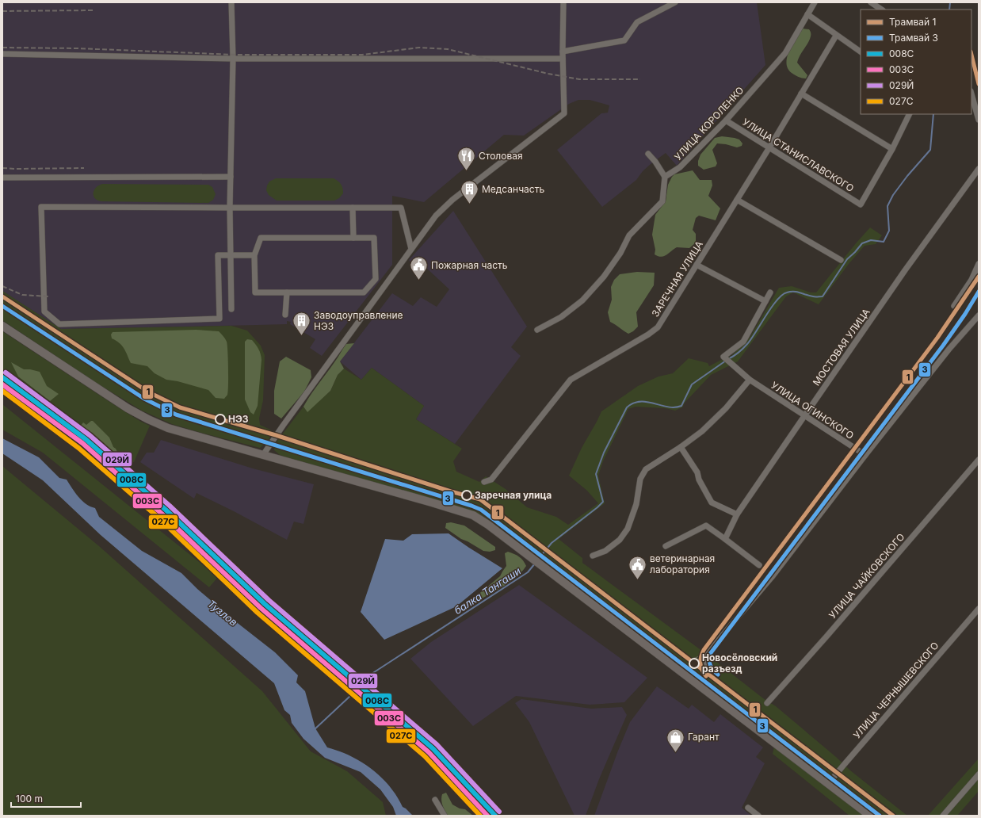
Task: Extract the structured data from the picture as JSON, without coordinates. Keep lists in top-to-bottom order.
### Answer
{
  "streets": {
    "street": [
      "УЛИЦА КОРОЛЕНКО",
      "УЛИЦА СТАНИСЛАВСКОГО",
      "ЗАРЕЧНАЯ УЛИЦА",
      "МОСТОВАЯ УЛИЦА",
      "УЛИЦА ОГИНСКОГО",
      "УЛИЦА ЧАЙКОВСКОГО",
      "УЛИЦА ЧЕРНЫШЕВСКОГО"
    ]
  },
  "crossings": [
    ["УЛИЦА КОРОЛЕНКО", "УЛИЦА СТАНИСЛАВСКОГО"],
    ["УЛИЦА СТАНИСЛАВСКОГО", "ЗАРЕЧНАЯ УЛИЦА"],
    ["МОСТОВАЯ УЛИЦА", "УЛИЦА ОГИНСКОГО"]
  ],
  "water": ["балка Тангаши", "Тузлов"],
  "places": {
    "restaurant": ["Столовая"],
    "building": ["Медсанчасть", "Заводоуправление НЭЗ"],
    "public building": ["Пожарная часть", "ветеринарная лаборатория"],
    "other": ["НЭЗ", "Заречная улица", "Новосёловский разъезд"],
    "shop": ["Гарант"]
  },
  "lines": [
    "tram line 1",
    "tram line 3",
    "transit line 029Й",
    "transit line 008С",
    "transit line 003С",
    "transit line 027С"
  ],
  "legend": [
    "Трамвай 1",
    "Трамвай 3",
    "008С",
    "003С",
    "029Й",
    "027С"
  ],
  "scale_bar": "100 m"
}
